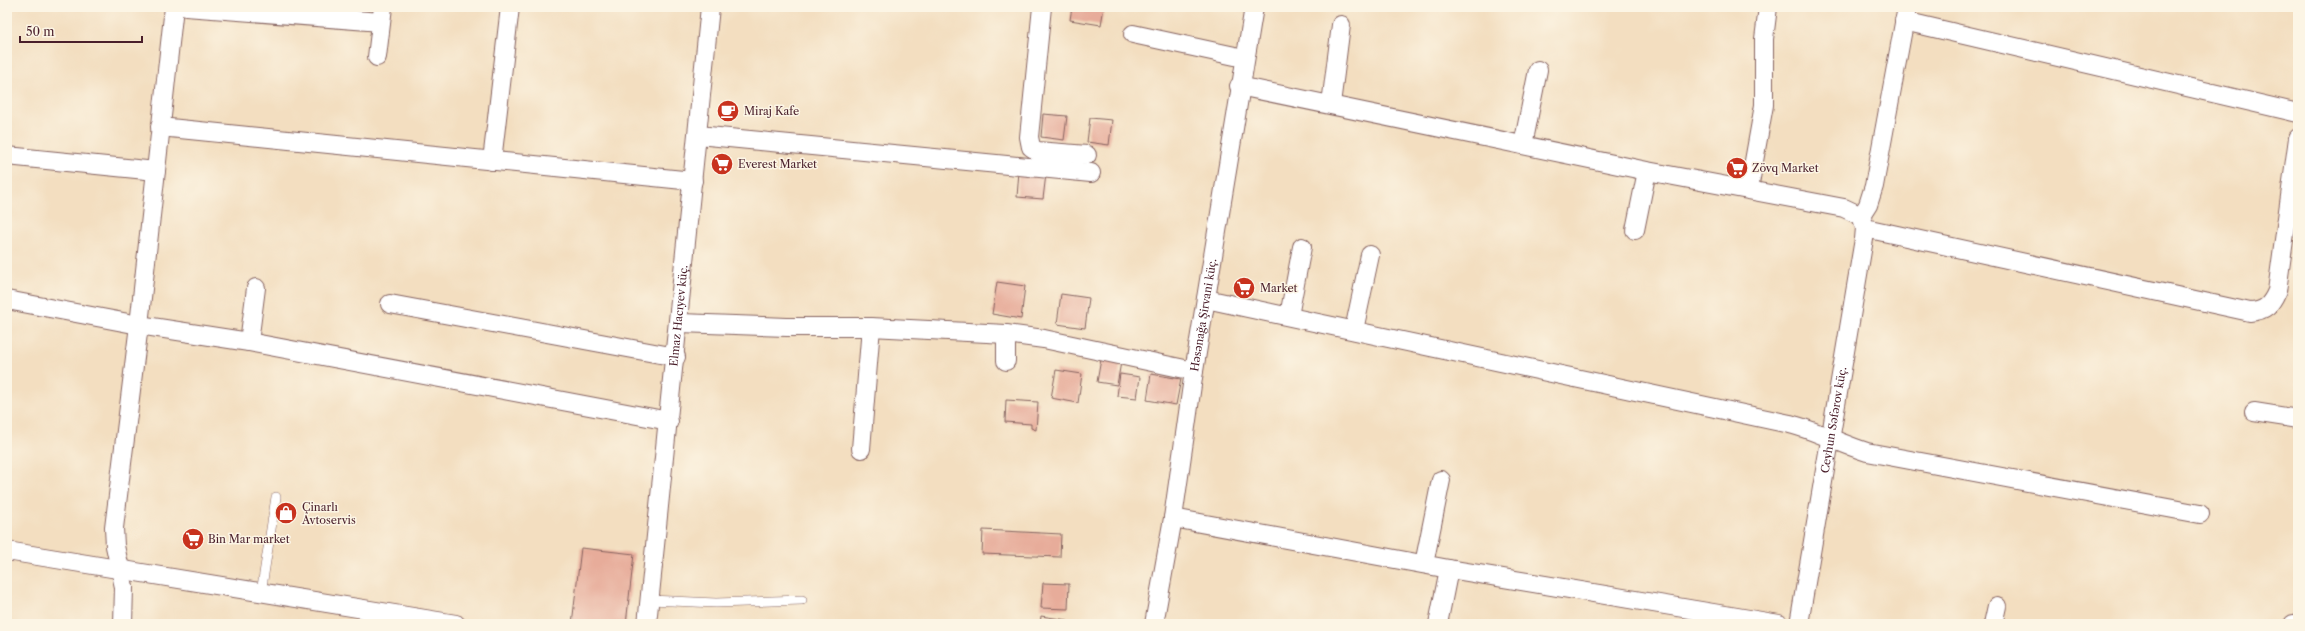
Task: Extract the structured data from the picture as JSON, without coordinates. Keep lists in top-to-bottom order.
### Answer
{
  "streets": {
    "street": ["Həsənağa Şirvani küç.", "Elmaz Hacıyev küç.", "Ceyhun Səfərov küç."]
  },
  "places": {
    "cafe": ["Miraj Kafe"],
    "supermarket": [
      "Everest Market",
      "Zövq Market",
      "Market",
      "Bin Mar market"
    ],
    "shop": ["Çinarlı Avtoservis"]
  },
  "scale_bar": "50 m"
}
